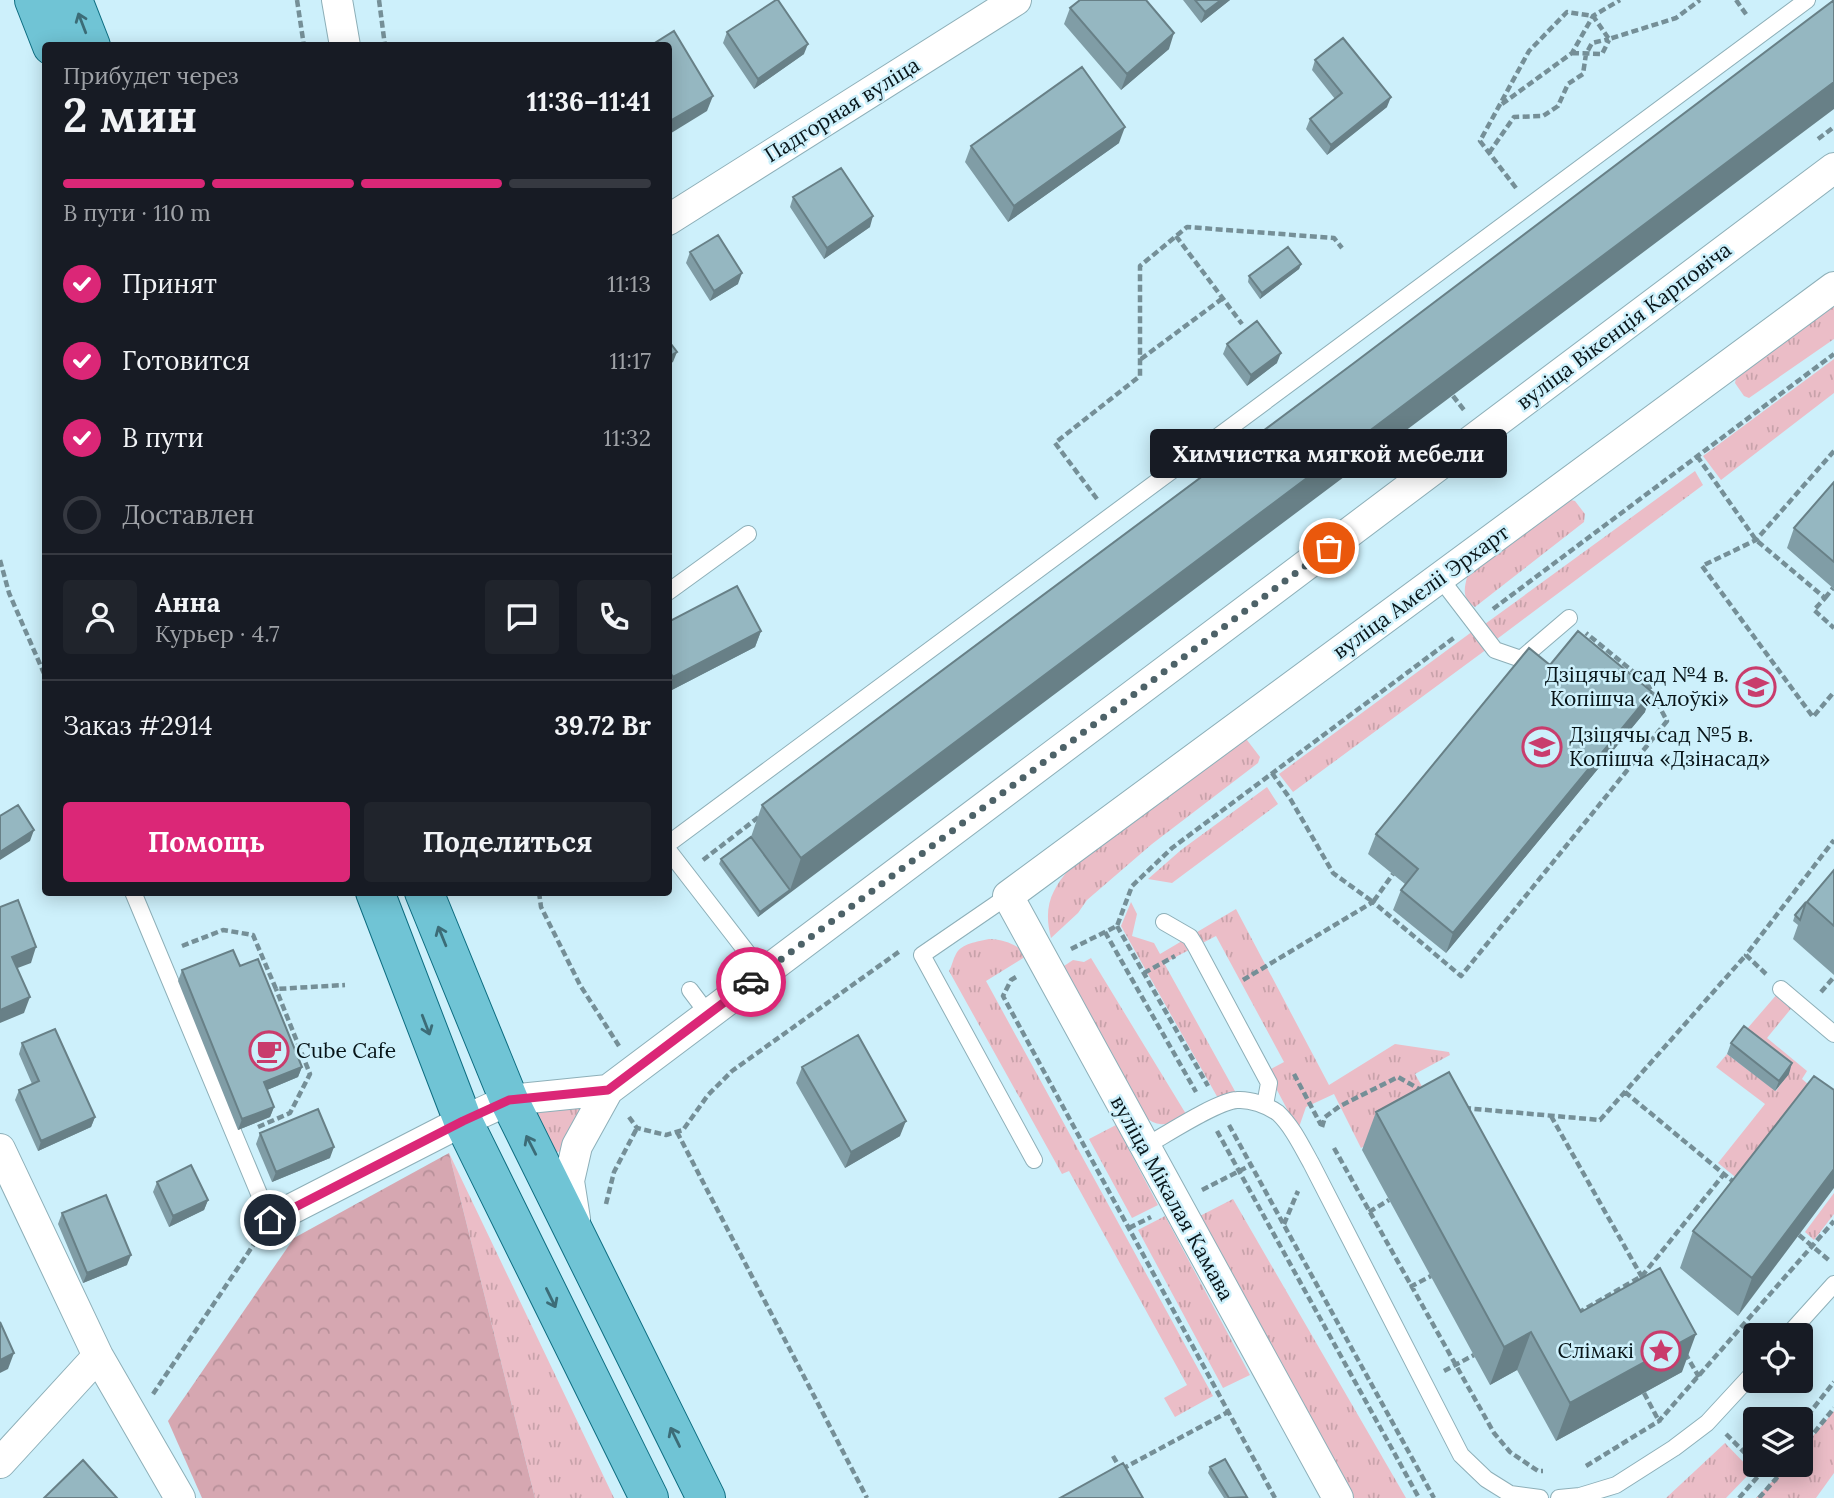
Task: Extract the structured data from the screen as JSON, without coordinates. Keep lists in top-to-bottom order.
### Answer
{
  "streets": {
    "street": [
      "Падгорная вуліца",
      "вуліца Вікенція Карповіча",
      "вуліца Амеліі Эрхарт",
      "вуліца Мікалая Камава"
    ]
  },
  "crossings": [
    ["вуліца Амеліі Эрхарт", "вуліца Мікалая Камава"]
  ],
  "places": {
    "other": ["Химчистка мягкой мебели"],
    "school or university": ["Дзіцячы сад №4 в. Копішча «Алоўкі»", "Дзіцячы сад №5 в. Копішча «Дзінасад»"],
    "cafe": ["Cube Cafe"],
    "place": ["Слімакі"]
  },
  "page": {
    "heading": ["2 мин", "Прибудет через", "11:36–11:41"],
    "panel": [
      "Анна",
      "Курьер · 4.7",
      "Заказ #2914",
      "39.72 Br"
    ],
    "bar": "В пути · 110 m",
    "list": [
      ["Принят", "11:13"],
      ["Готовится", "11:17"],
      ["В пути", "11:32"],
      "Доставлен"
    ],
    "bubble": "Химчистка мягкой мебели",
    "buttons": ["Помощь", "Поделиться"]
  }
}
